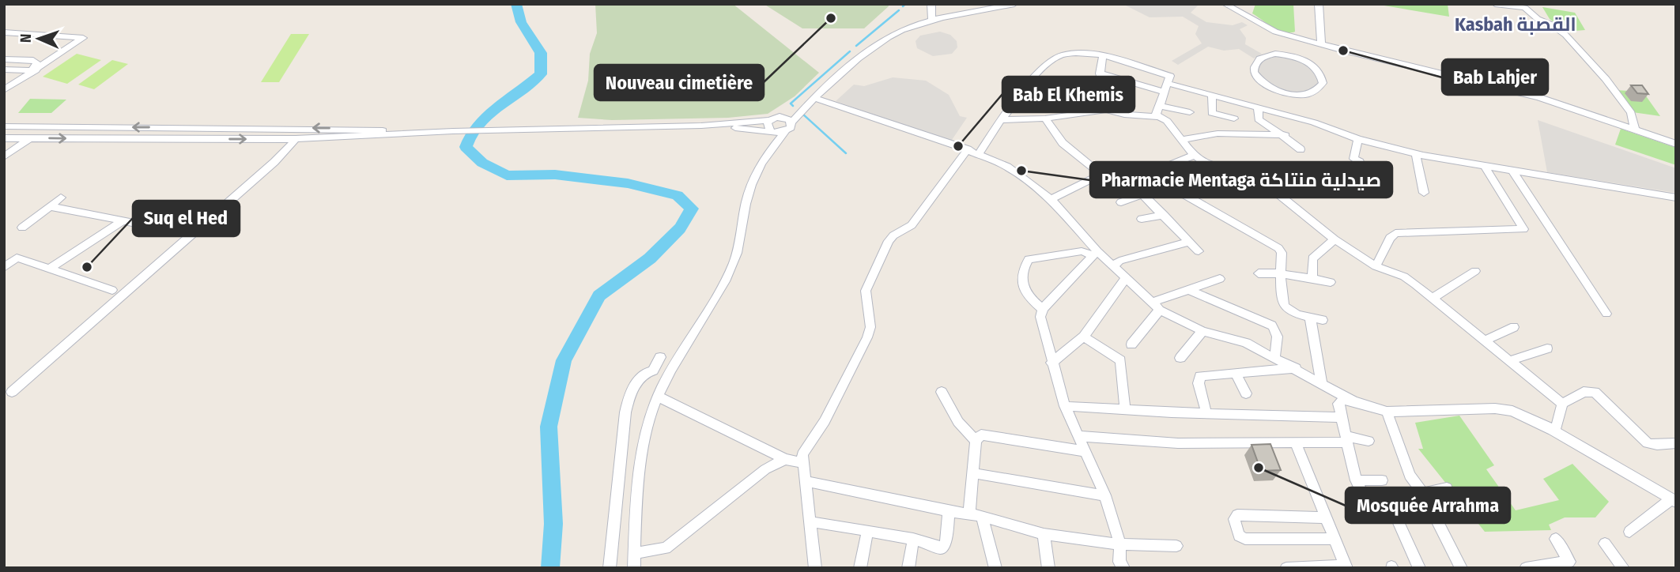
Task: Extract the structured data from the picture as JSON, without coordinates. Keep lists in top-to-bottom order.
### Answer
{
  "districts": ["Kasbah القصبة"],
  "places": [
    "Nouveau cimetière",
    "Bab Lahjer",
    "Bab El Khemis",
    "Pharmacie Mentaga صيدلية منتاكة",
    "Suq el Hed",
    "Mosquée Arrahma"
  ],
  "north": "left"
}
